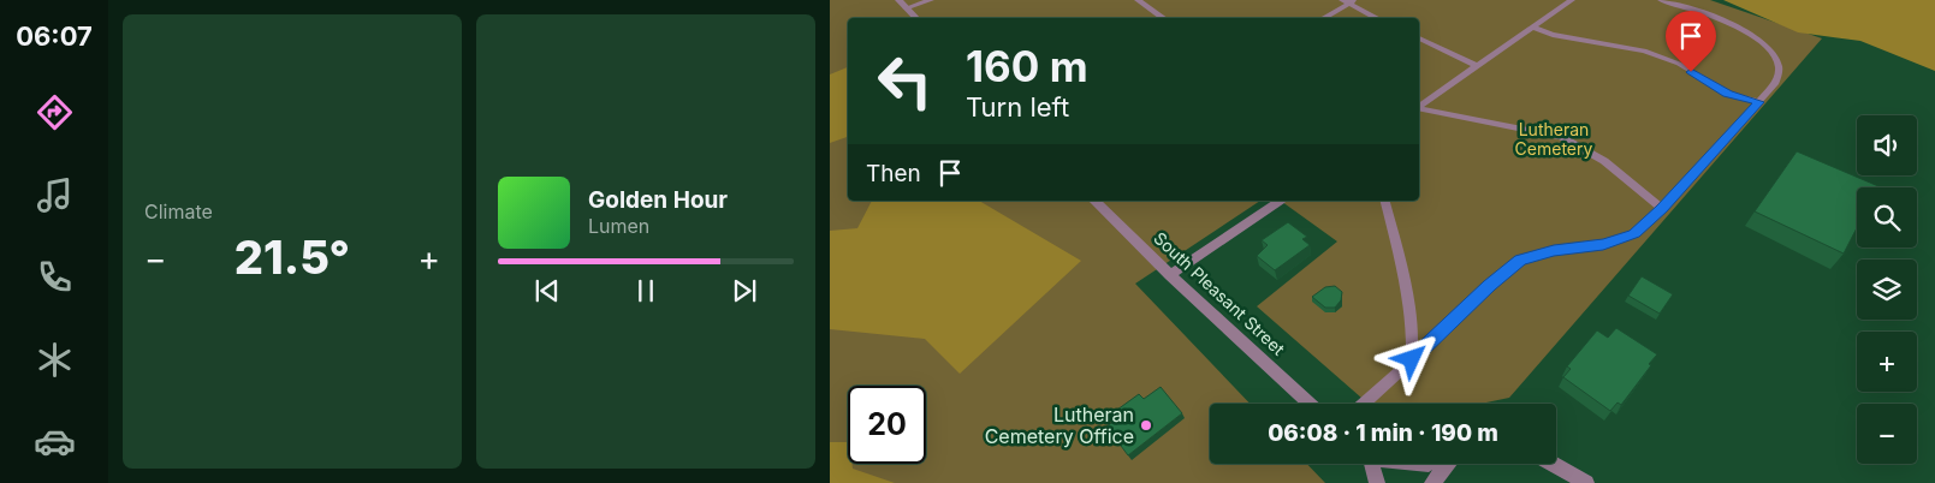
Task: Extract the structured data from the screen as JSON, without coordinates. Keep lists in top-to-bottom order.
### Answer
{
  "streets": {
    "street": ["South Pleasant Street"]
  },
  "parks": ["Lutheran Cemetery"],
  "places": ["Lutheran Cemetery Office"],
  "page": {
    "tabs": "06:07",
    "tile": "Climate",
    "turn": ["160 m", "Turn left"],
    "map_buttons": ["+", "−"],
    "then": "Then",
    "song": ["Golden Hour", "Lumen"],
    "heat": ["−", "21.5°", "+"],
    "limit": "20",
    "trip": "06:08 · 1 min · 190 m"
  }
}
